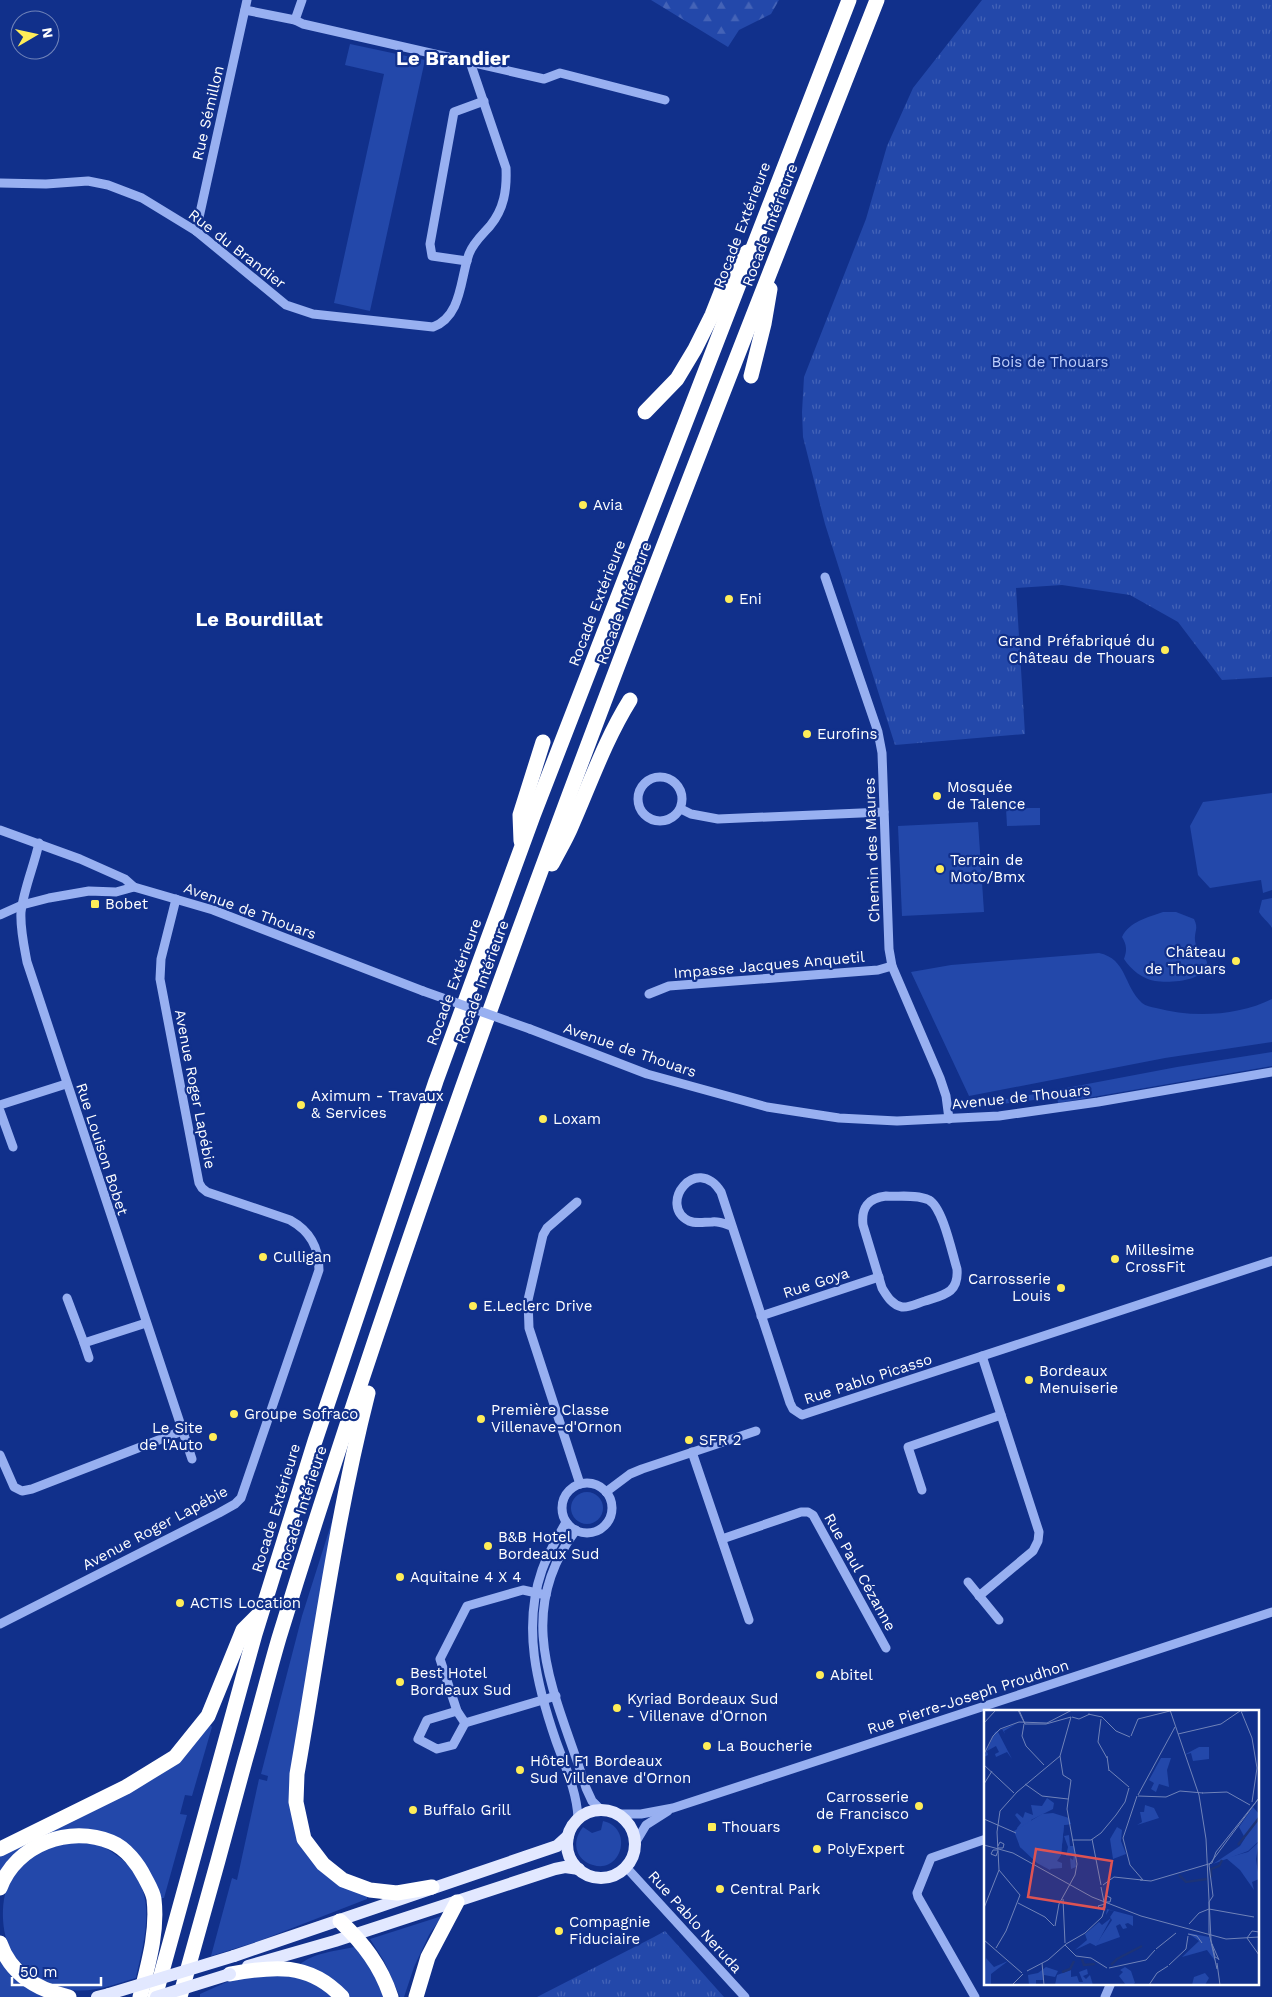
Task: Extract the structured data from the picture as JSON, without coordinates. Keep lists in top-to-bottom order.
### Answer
{
  "streets": {
    "highway": ["Rocade Extérieure", "Rocade Intérieure"],
    "street": [
      "Rue Sémillon",
      "Rue du Brandier",
      "Chemin des Maures",
      "Avenue de Thouars",
      "Impasse Jacques Anquetil",
      "Avenue Roger Lapébie",
      "Rue Louison Bobet",
      "Rue Goya",
      "Rue Pablo Picasso",
      "Rue Paul Cézanne",
      "Rue Pierre-Joseph Proudhon",
      "Rue Pablo Neruda"
    ]
  },
  "crossings": [
    ["Rue Sémillon", "Rue du Brandier"],
    ["Chemin des Maures", "Avenue de Thouars"],
    ["Chemin des Maures", "Impasse Jacques Anquetil"],
    ["Avenue de Thouars", "Avenue Roger Lapébie"],
    ["Avenue de Thouars", "Rue Louison Bobet"],
    ["Rue Goya", "Rue Pablo Picasso"],
    ["Rue Pierre-Joseph Proudhon", "Rue Pablo Neruda"]
  ],
  "districts": ["Le Brandier", "Le Bourdillat"],
  "parks": ["Bois de Thouars"],
  "places": {
    "other": [
      "Avia",
      "Eni",
      "Grand Préfabriqué du Château de Thouars",
      "Eurofins",
      "Mosquée de Talence",
      "Terrain de Moto/Bmx",
      "Château de Thouars",
      "Aximum - Travaux & Services",
      "Loxam",
      "Culligan",
      "Millesime CrossFit",
      "Carrosserie Louis",
      "E.Leclerc Drive",
      "Bordeaux Menuiserie",
      "Groupe Sofraco",
      "Première Classe Villenave-d'Ornon",
      "Le Site de l'Auto",
      "SFR 2",
      "B&B Hotel Bordeaux Sud",
      "Aquitaine 4 X 4",
      "ACTIS Location",
      "Abitel",
      "Best Hotel Bordeaux Sud",
      "Kyriad Bordeaux Sud - Villenave d'Ornon",
      "La Boucherie",
      "Hôtel F1 Bordeaux Sud Villenave d'Ornon",
      "Carrosserie de Francisco",
      "Buffalo Grill",
      "PolyExpert",
      "Central Park",
      "Compagnie Fiduciaire"
    ],
    "transit": ["Bobet", "Thouars"]
  },
  "scale_bar": "50 m",
  "north": "right"
}
